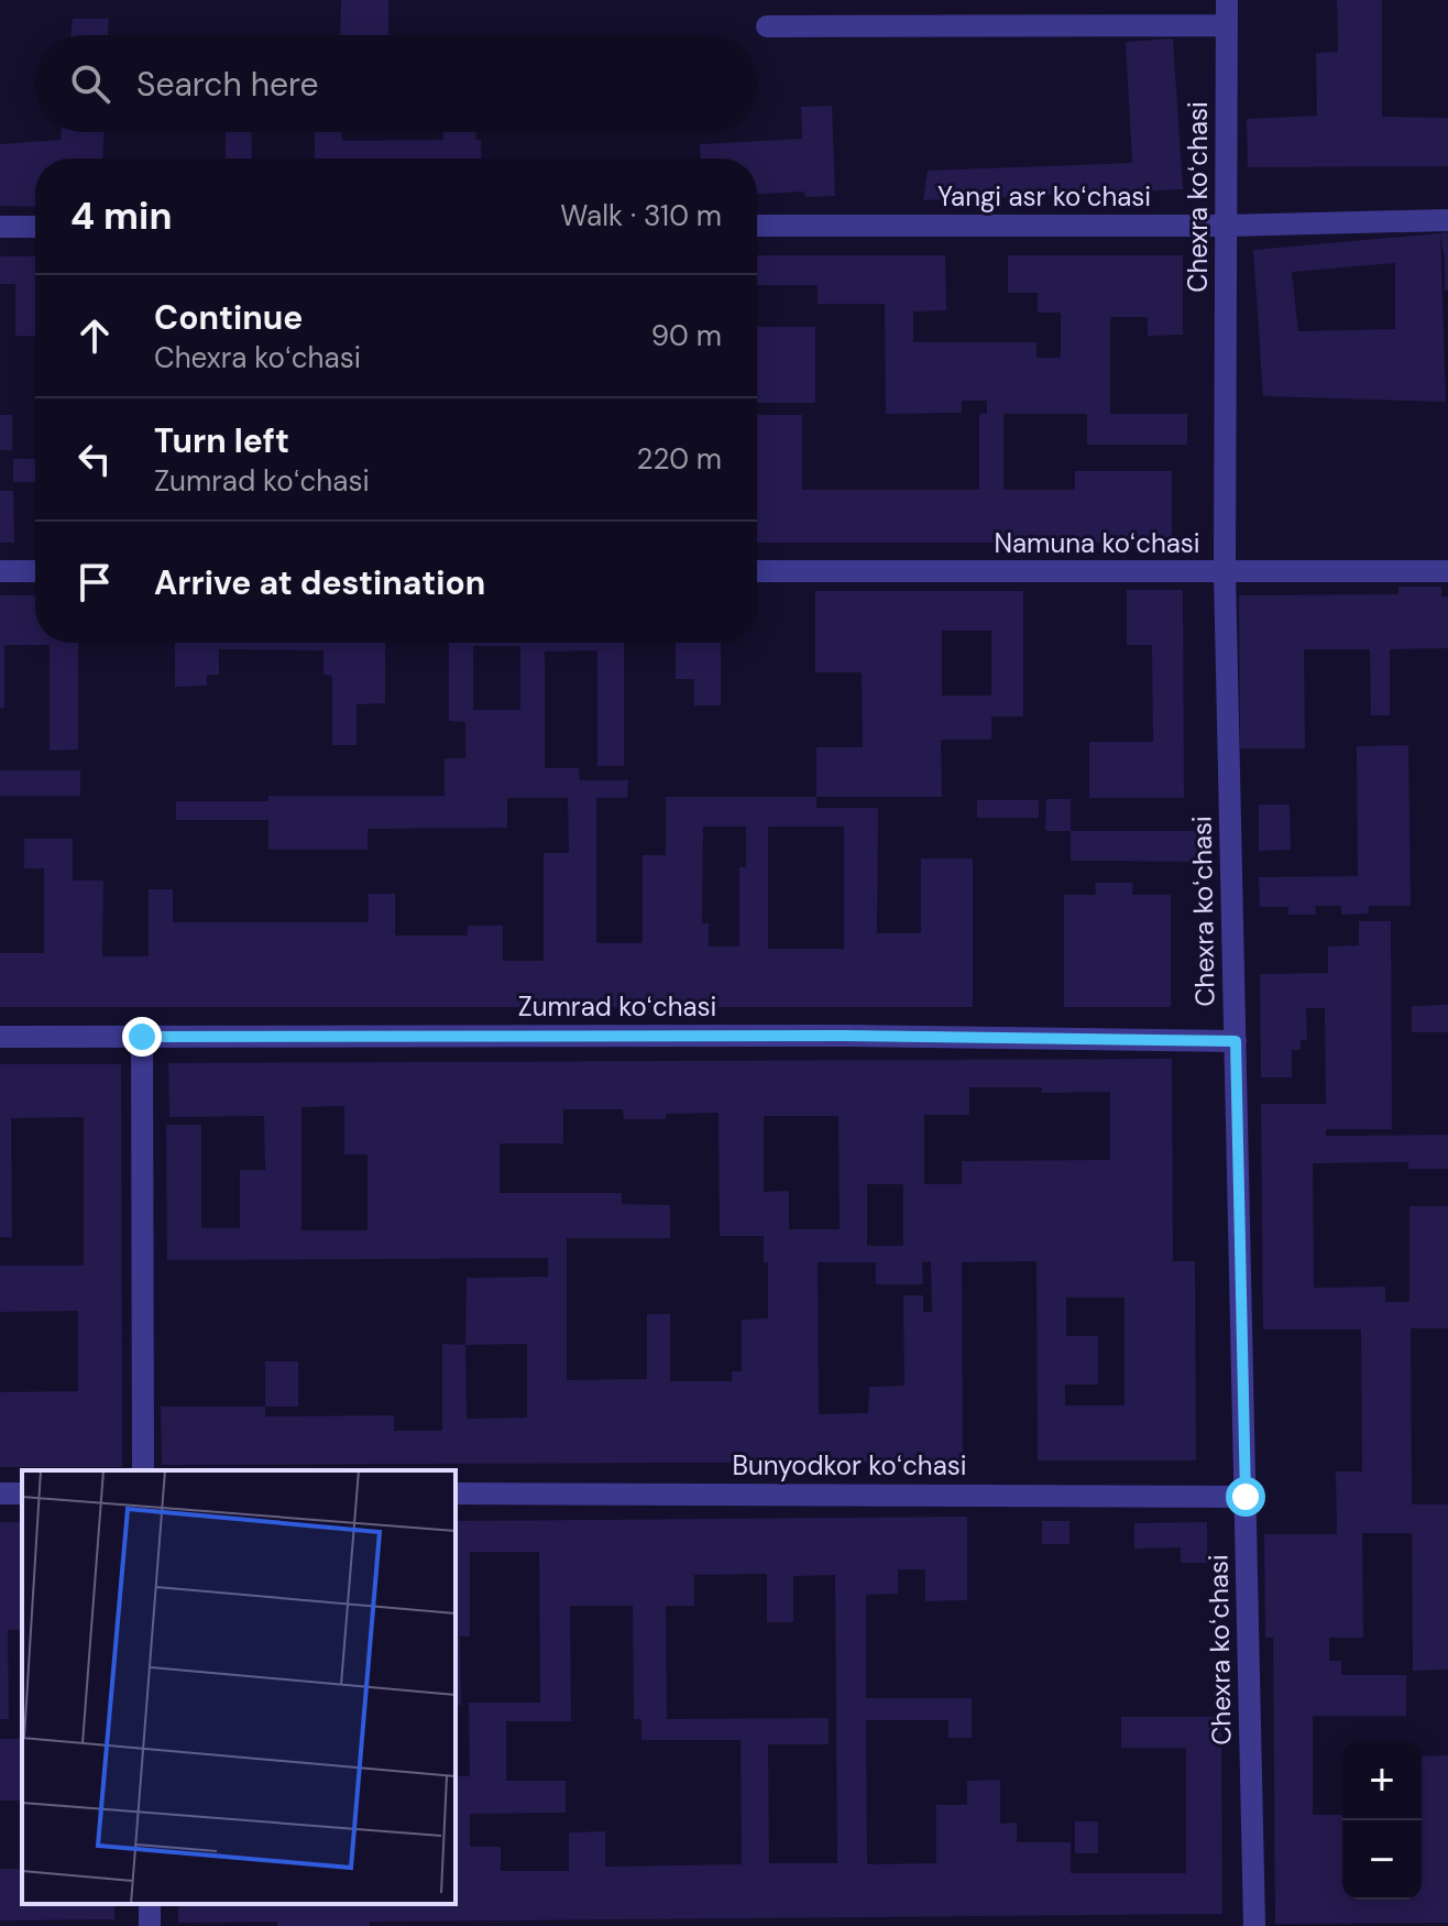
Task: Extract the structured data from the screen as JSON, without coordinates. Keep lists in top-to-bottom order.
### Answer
{
  "streets": {
    "street": [
      "Yangi asr koʻchasi",
      "Chexra koʻchasi",
      "Namuna koʻchasi",
      "Zumrad koʻchasi",
      "Bunyodkor koʻchasi"
    ]
  },
  "crossings": [
    ["Yangi asr koʻchasi", "Chexra koʻchasi"],
    ["Chexra koʻchasi", "Namuna koʻchasi"],
    ["Chexra koʻchasi", "Zumrad koʻchasi"],
    ["Chexra koʻchasi", "Bunyodkor koʻchasi"]
  ],
  "page": {
    "search": "Search here",
    "heading": ["4 min", "Walk · 310 m"],
    "list": [
      ["Continue", "Chexra koʻchasi", "90 m"],
      ["Turn left", "Zumrad koʻchasi", "220 m"],
      "Arrive at destination"
    ],
    "map_buttons": ["+", "−"]
  }
}
